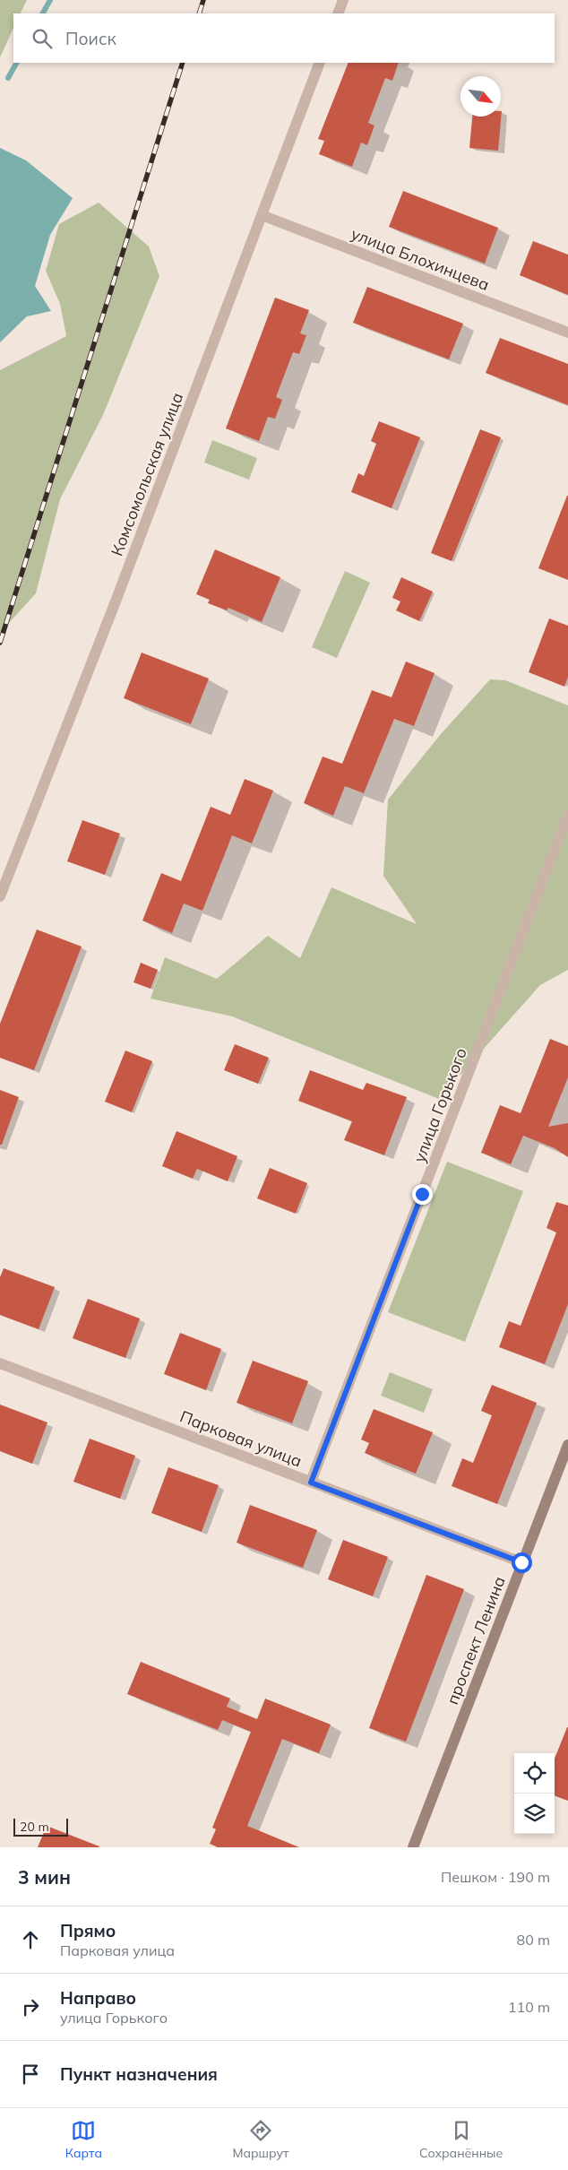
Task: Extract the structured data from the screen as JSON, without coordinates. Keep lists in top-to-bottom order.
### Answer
{
  "streets": {
    "main road": ["проспект Ленина"],
    "street": [
      "улица Блохинцева",
      "Комсомольская улица",
      "улица Горького",
      "Парковая улица"
    ]
  },
  "crossings": [
    ["улица Блохинцева", "Комсомольская улица"],
    ["улица Горького", "Парковая улица"],
    ["Парковая улица", "проспект Ленина"]
  ],
  "scale_bar": "20 m",
  "north": "bottom right",
  "page": {
    "search": "Поиск",
    "scale": "20 m",
    "heading": ["3 мин", "Пешком · 190 m"],
    "list": [
      ["Прямо", "Парковая улица", "80 m"],
      ["Направо", "улица Горького", "110 m"],
      "Пункт назначения"
    ],
    "nav": ["Карта", "Маршрут", "Сохранённые"]
  }
}
